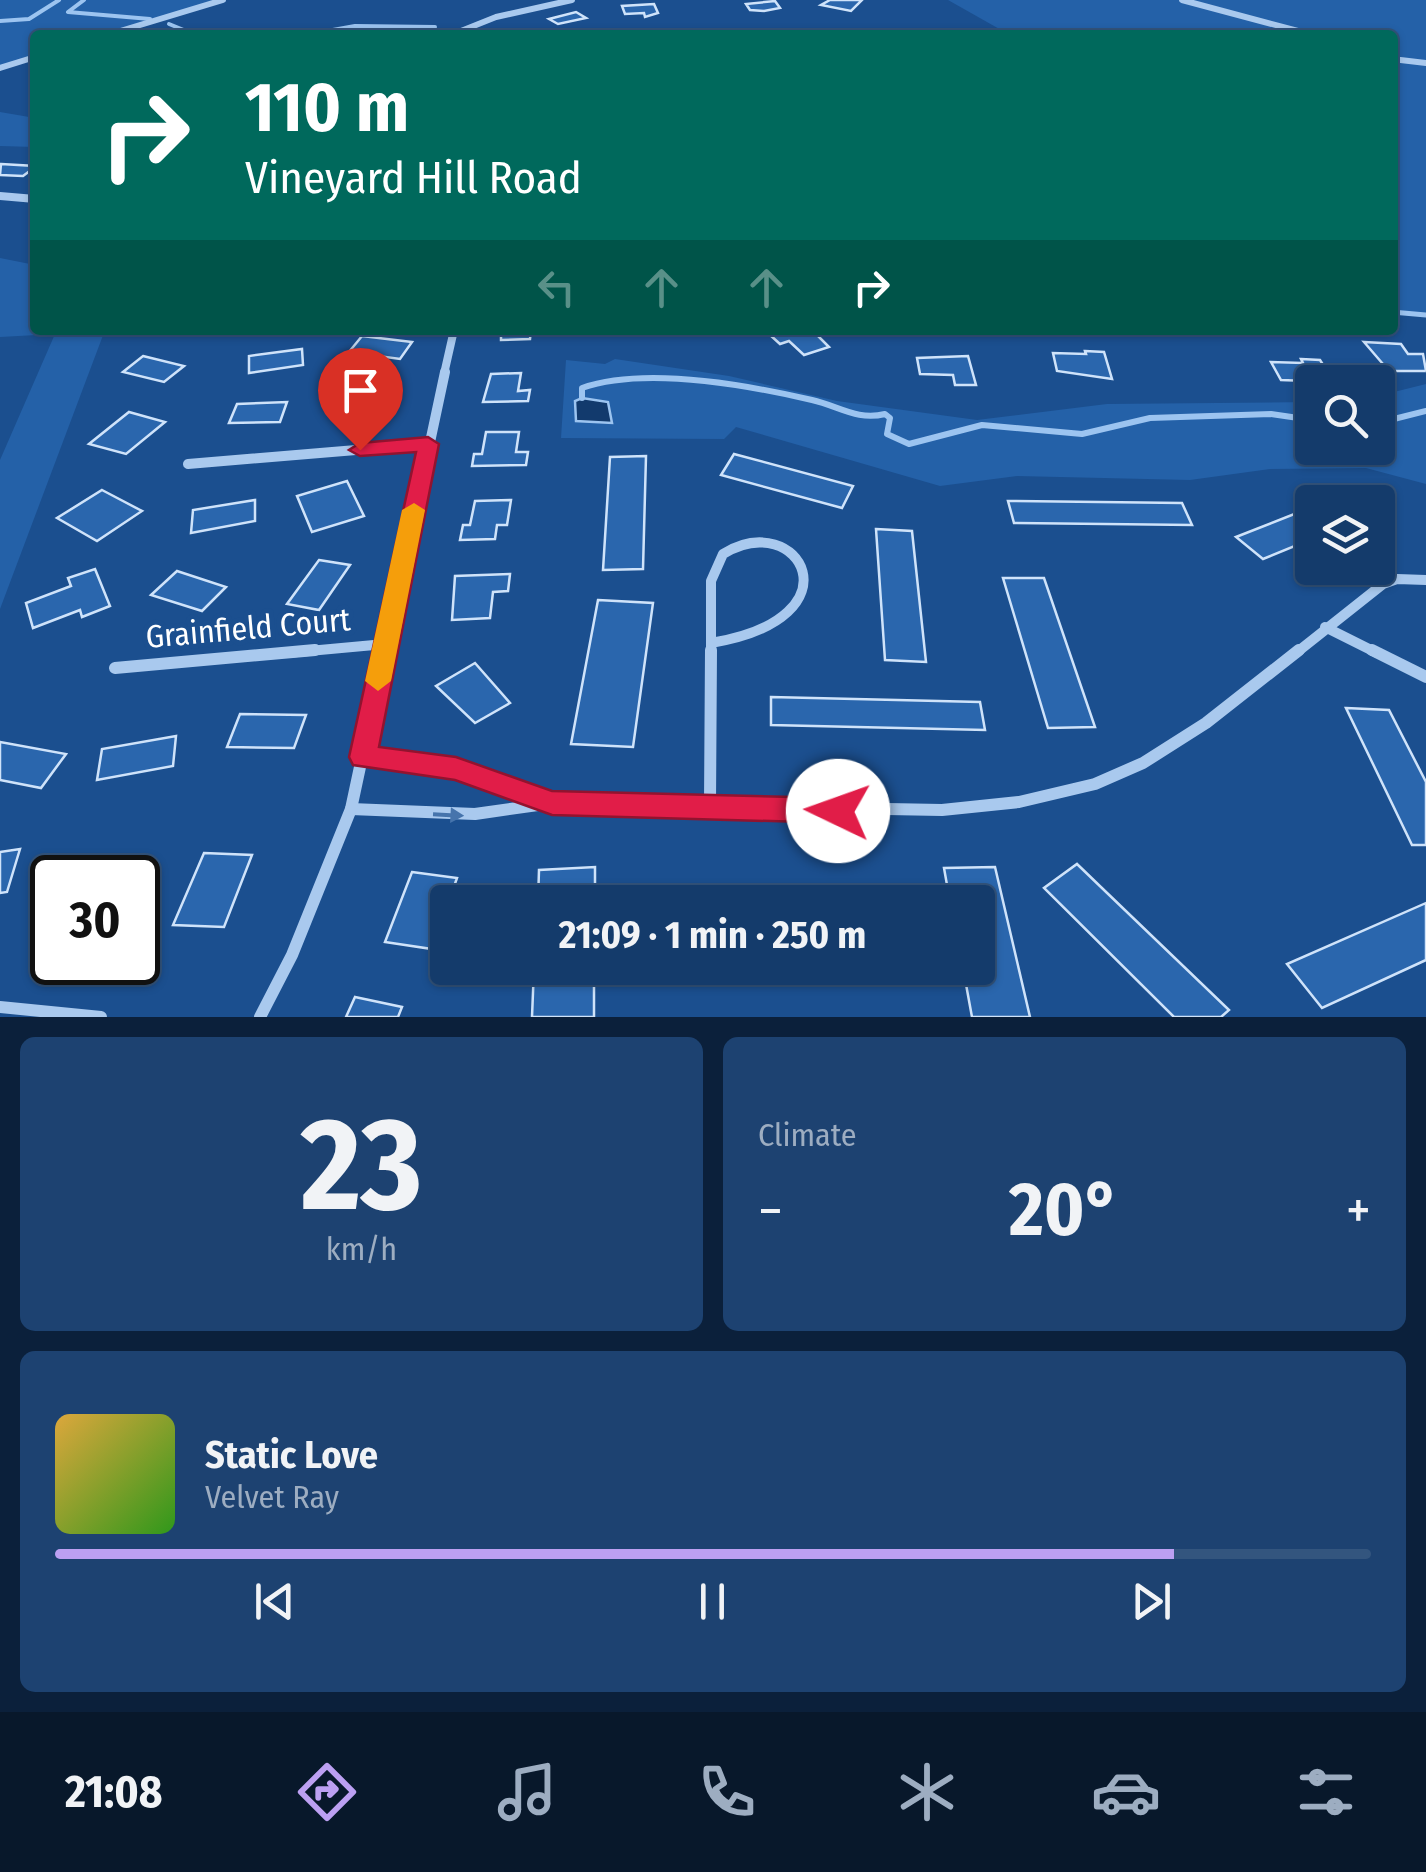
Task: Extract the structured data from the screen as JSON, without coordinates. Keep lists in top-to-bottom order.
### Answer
{
  "streets": {
    "street": ["Grainfield Court"]
  },
  "page": {
    "turn": ["110 m", "Vineyard Hill Road"],
    "limit": "30",
    "trip": "21:09 · 1 min · 250 m",
    "tile": [
      ["23", "km/h"],
      "Climate"
    ],
    "heat": ["−", "20°", "+"],
    "song": ["Static Love", "Velvet Ray"],
    "tabs": "21:08"
  }
}
